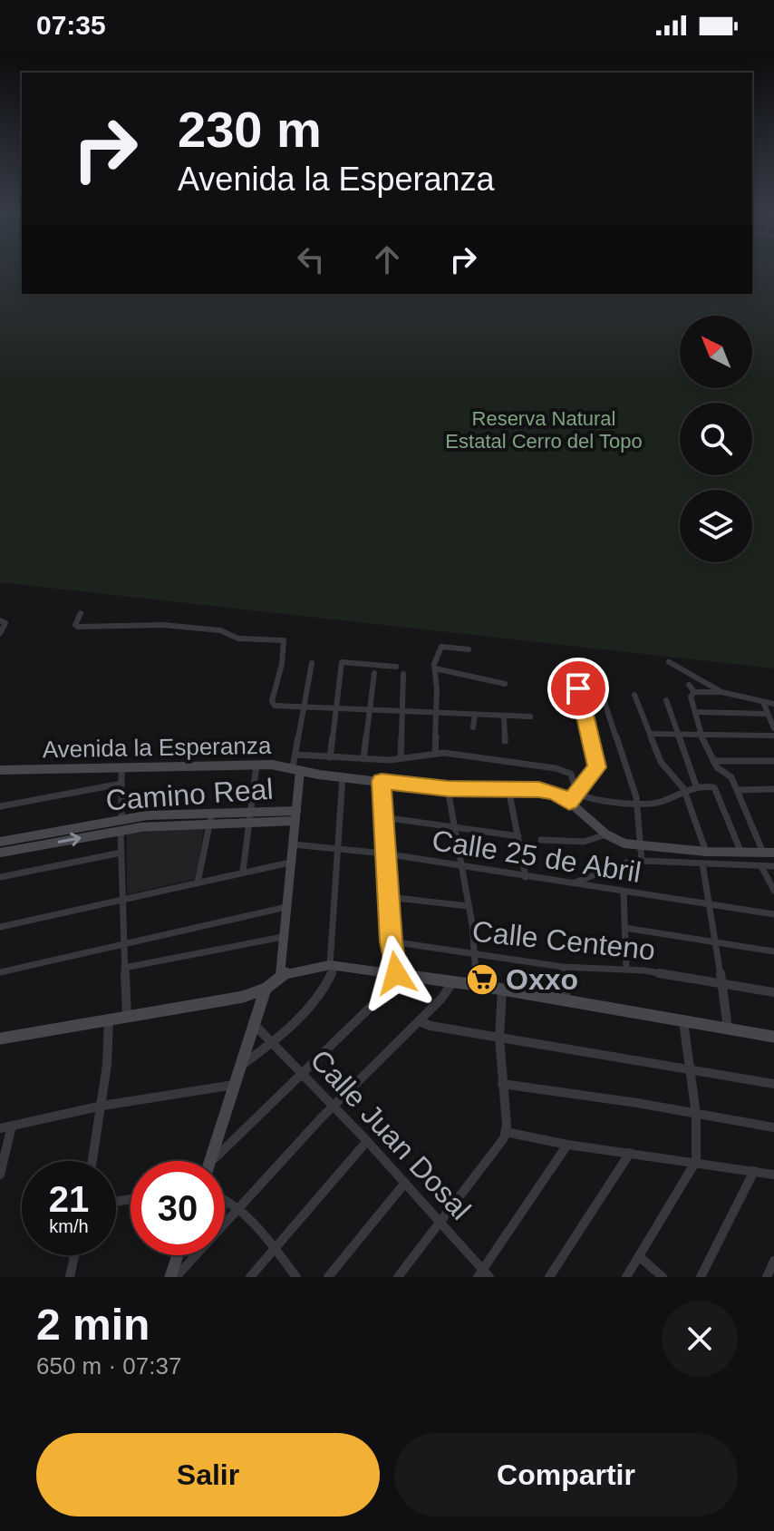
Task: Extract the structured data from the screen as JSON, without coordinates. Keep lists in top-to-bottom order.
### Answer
{
  "streets": {
    "street": [
      "Avenida la Esperanza",
      "Camino Real",
      "Calle 25 de Abril",
      "Calle Centeno",
      "Calle Juan Dosal"
    ]
  },
  "parks": ["Reserva Natural Estatal Cerro del Topo"],
  "places": {
    "supermarket": ["Oxxo"]
  },
  "north": "top left",
  "page": {
    "status": "07:35",
    "turn": ["230 m", "Avenida la Esperanza"],
    "speed": "21 km/h",
    "limit": "30",
    "heading": ["2 min", "650 m · 07:37"],
    "buttons": ["Salir", "Compartir"]
  }
}
